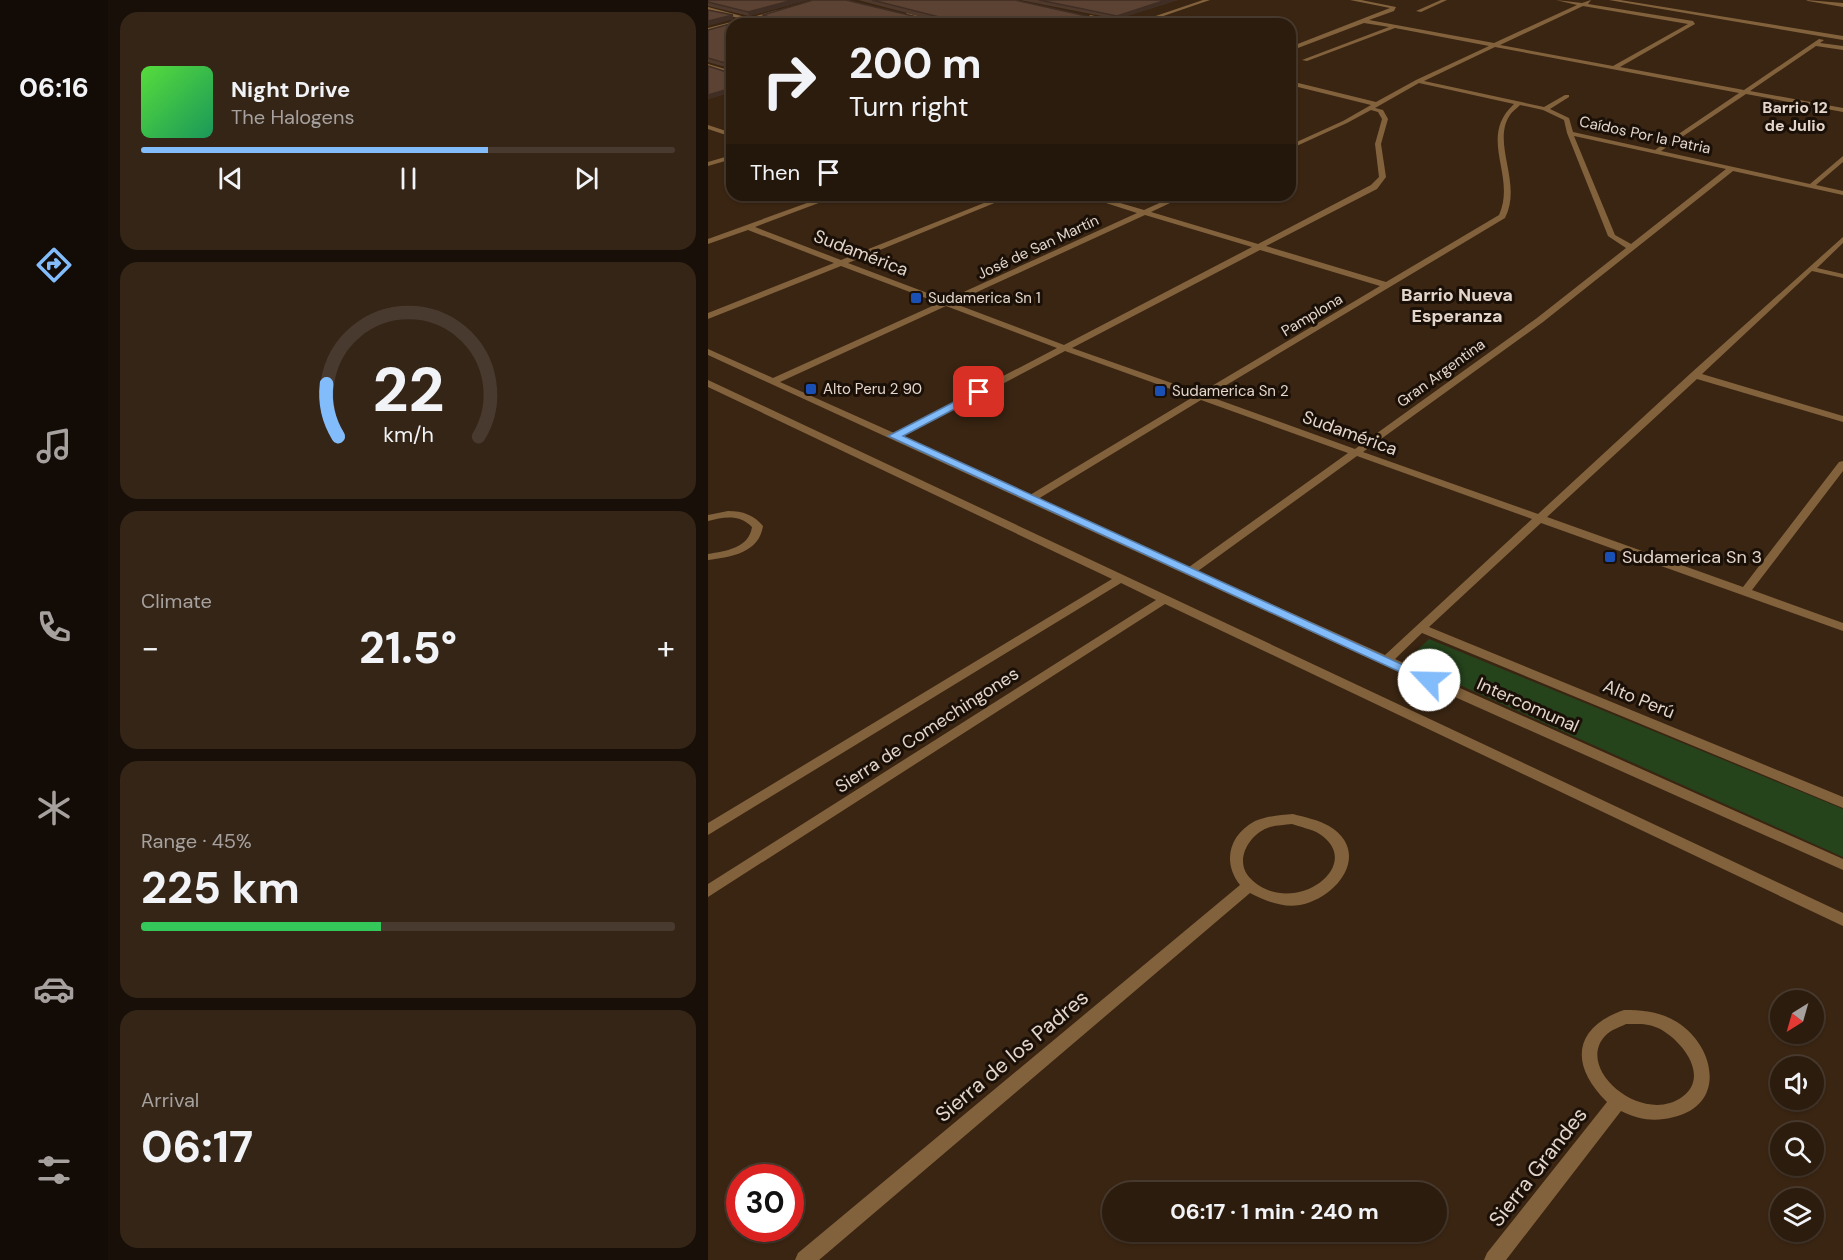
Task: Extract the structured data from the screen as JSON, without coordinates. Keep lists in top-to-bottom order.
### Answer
{
  "streets": {
    "street": [
      "Caídos Por la Patria",
      "José de San Martín",
      "Sudamérica",
      "Pamplona",
      "Gran Argentina",
      "Alto Perú",
      "Intercomunal",
      "Sierra de Comechingones",
      "Sierra de los Padres",
      "Sierra Grandes"
    ]
  },
  "crossings": [
    ["Caídos Por la Patria", "Pamplona"],
    ["Caídos Por la Patria", "Gran Argentina"],
    ["José de San Martín", "Sudamérica"],
    ["José de San Martín", "Intercomunal"],
    ["Sudamérica", "Pamplona"],
    ["Sudamérica", "Gran Argentina"],
    ["Pamplona", "Intercomunal"],
    ["Gran Argentina", "Intercomunal"]
  ],
  "districts": ["Barrio 12 de Julio", "Barrio Nueva Esperanza"],
  "places": {
    "transit": [
      "Sudamerica Sn 1",
      "Alto Peru 2 90",
      "Sudamerica Sn 2",
      "Sudamerica Sn 3"
    ]
  },
  "north": "bottom left",
  "page": {
    "tabs": "06:16",
    "turn": ["200 m", "Turn right"],
    "song": ["Night Drive", "The Halogens"],
    "then": "Then",
    "tile": [
      "Climate",
      ["Range · 45%", "225 km"],
      ["Arrival", "06:17"]
    ],
    "heat": ["−", "21.5°", "+"],
    "limit": "30",
    "trip": "06:17 · 1 min · 240 m",
    "gauge": ["22", "km/h"]
  }
}
